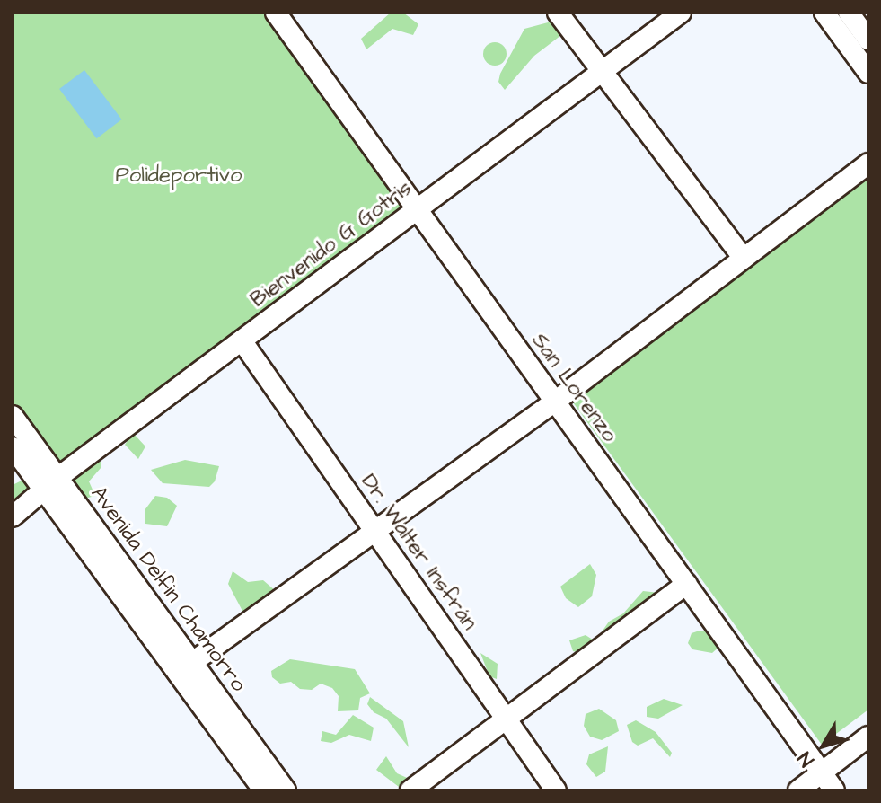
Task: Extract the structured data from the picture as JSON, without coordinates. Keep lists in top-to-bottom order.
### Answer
{
  "streets": {
    "street": [
      "Bienvenido G Gotris",
      "San Lorenzo",
      "Dr. Walter Insfrán",
      "Avenida Delfin Chamorro"
    ]
  },
  "crossings": [
    ["Bienvenido G Gotris", "San Lorenzo"],
    ["Bienvenido G Gotris", "Dr. Walter Insfrán"],
    ["Bienvenido G Gotris", "Avenida Delfin Chamorro"]
  ],
  "parks": ["Polideportivo"],
  "north": "bottom left"
}
